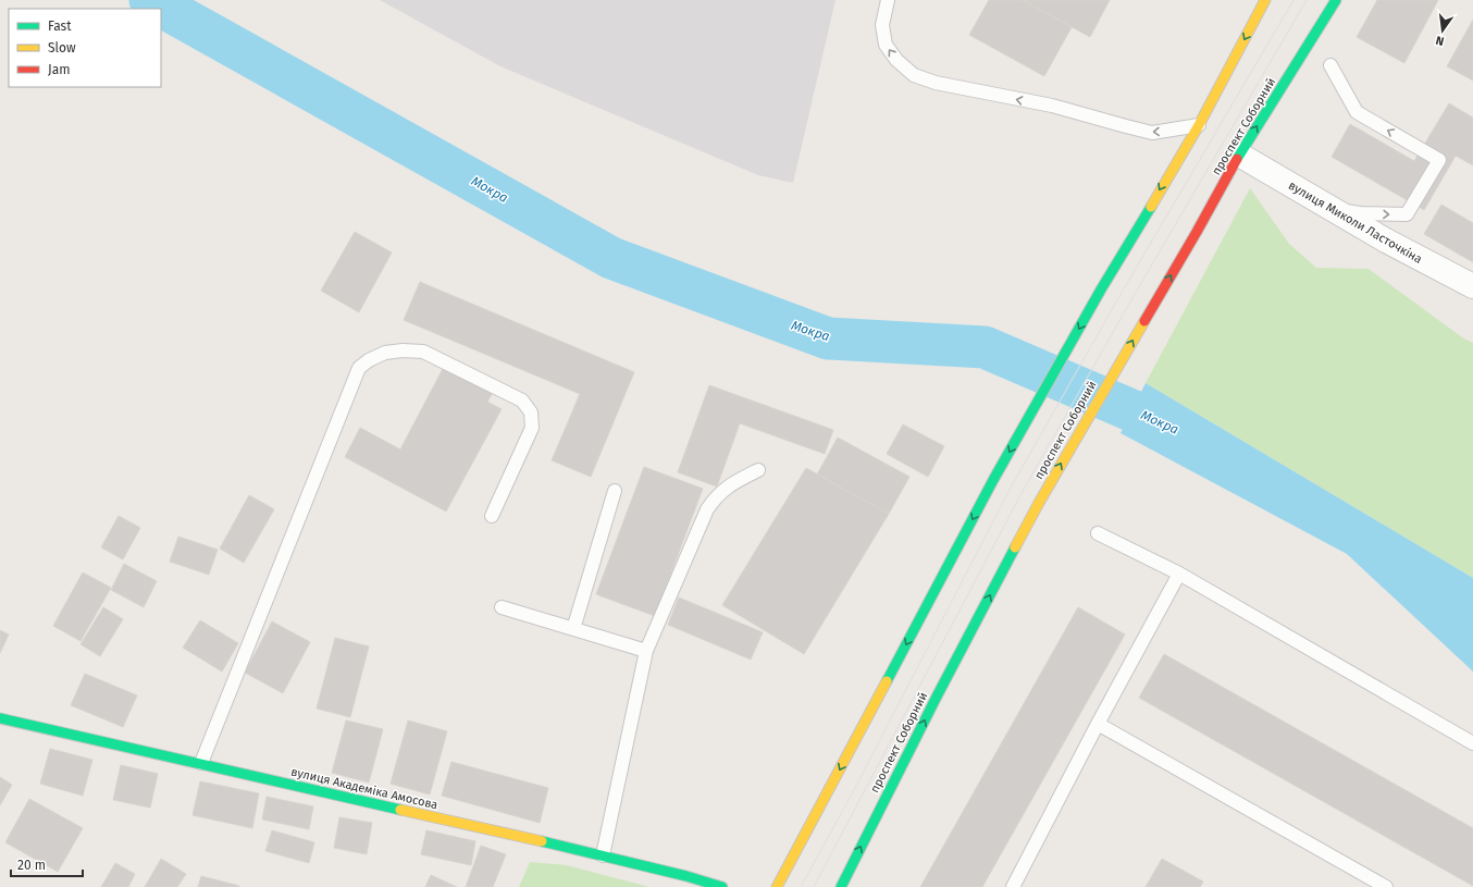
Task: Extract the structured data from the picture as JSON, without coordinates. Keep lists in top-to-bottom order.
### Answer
{
  "streets": {
    "main road": ["проспект Соборний", "вулиця Академіка Амосова"],
    "street": ["вулиця Миколи Ласточкіна"]
  },
  "crossings": [
    ["проспект Соборний", "вулиця Миколи Ласточкіна"]
  ],
  "water": ["Мокра"],
  "legend": ["Fast", "Slow", "Jam"],
  "scale_bar": "20 m",
  "north": "bottom"
}
